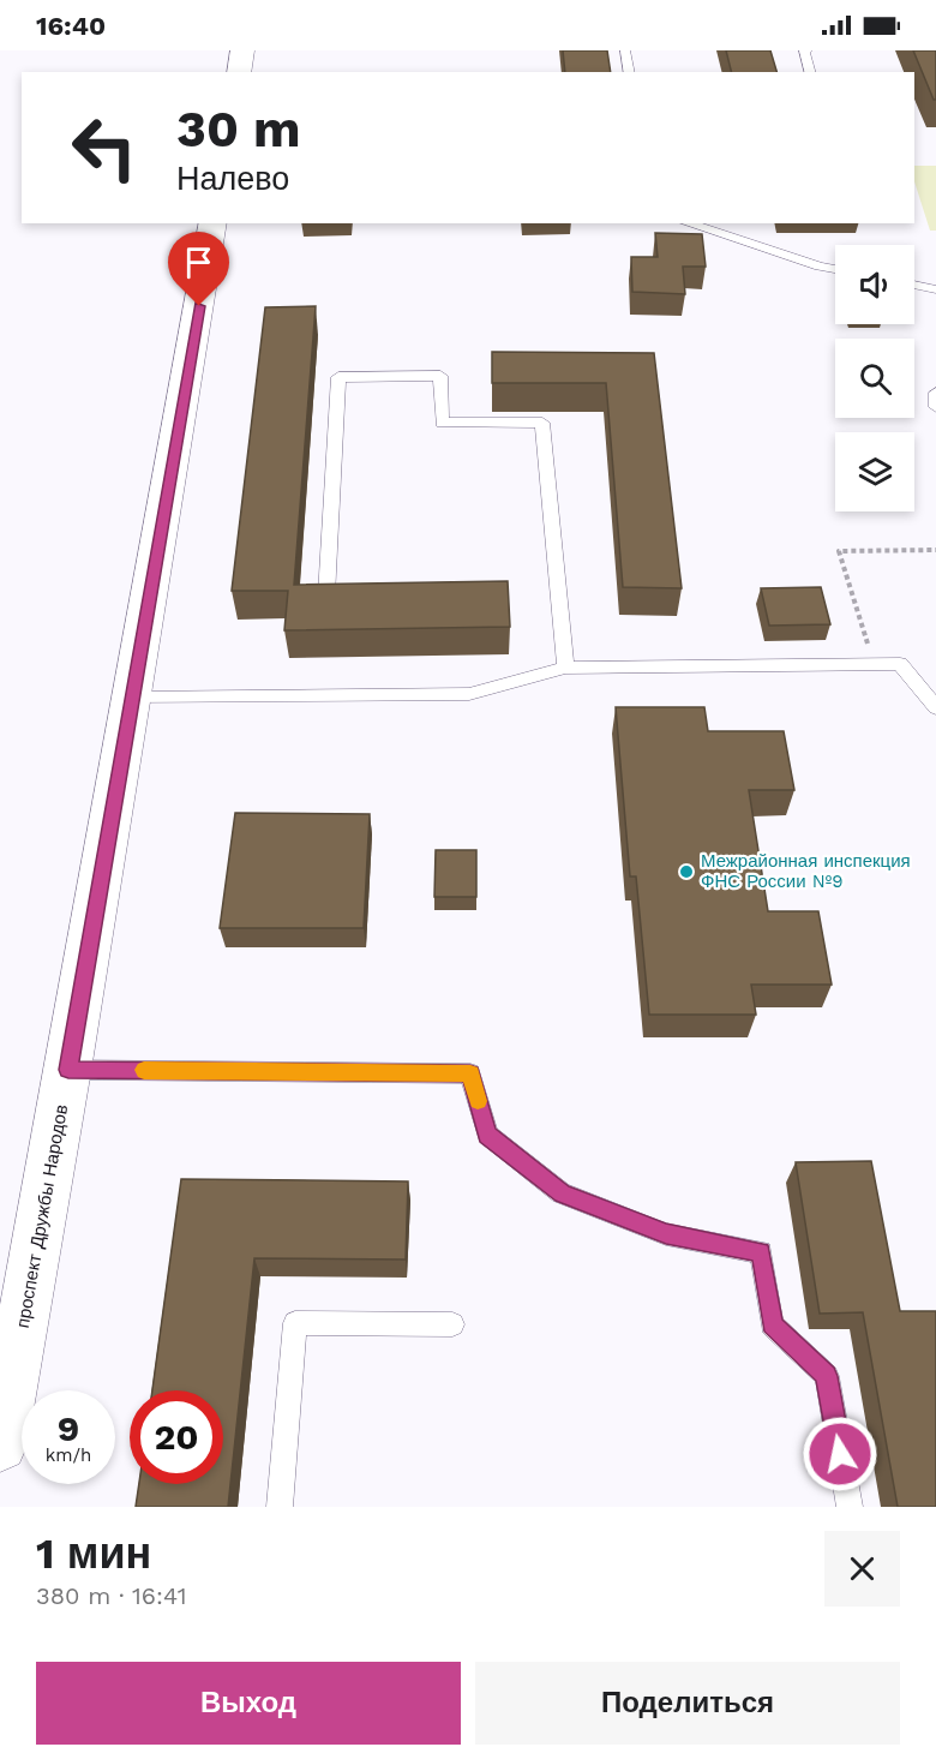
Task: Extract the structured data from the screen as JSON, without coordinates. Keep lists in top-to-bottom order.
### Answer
{
  "streets": {
    "main road": ["проспект Дружбы Народов"]
  },
  "places": ["Межрайонная инспекция ФНС России №9"],
  "page": {
    "status": "16:40",
    "turn": ["30 m", "Налево"],
    "speed": "9 km/h",
    "limit": "20",
    "heading": ["1 мин", "380 m · 16:41"],
    "buttons": ["Выход", "Поделиться"]
  }
}
